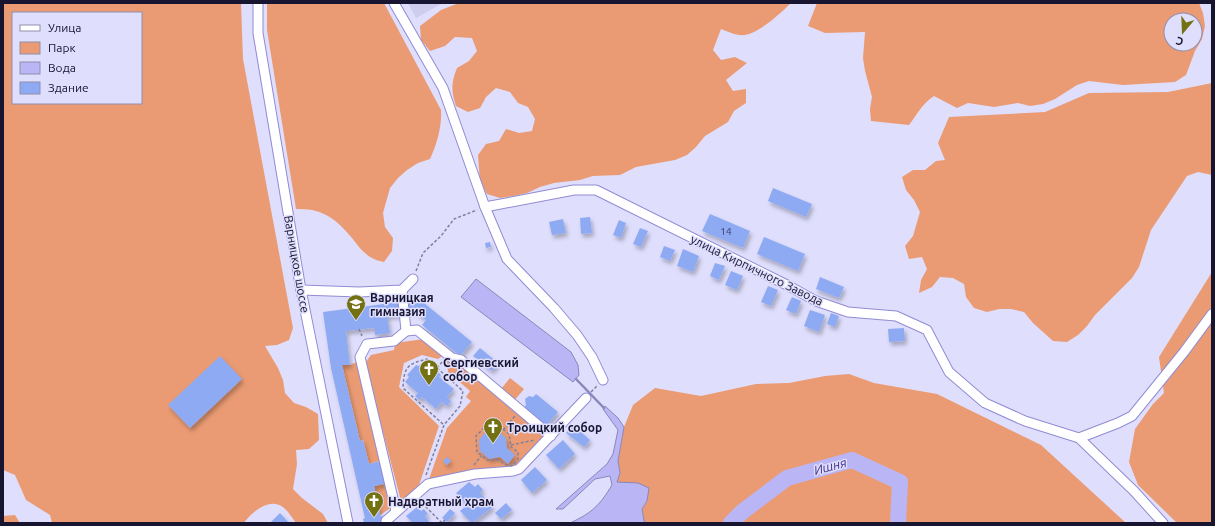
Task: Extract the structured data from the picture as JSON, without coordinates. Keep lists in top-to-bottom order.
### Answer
{
  "streets": {
    "street": ["Варницкое шоссе", "улица Кирпичного Завода"]
  },
  "water": ["Ишня"],
  "places": {
    "school or university": ["Варницкая гимназия"],
    "church": ["Сергиевский собор", "Троицкий собор", "Надвратный храм"]
  },
  "house_numbers": ["14"],
  "legend": [
    "Улица",
    "Парк",
    "Вода",
    "Здание"
  ],
  "north": "bottom"
}
